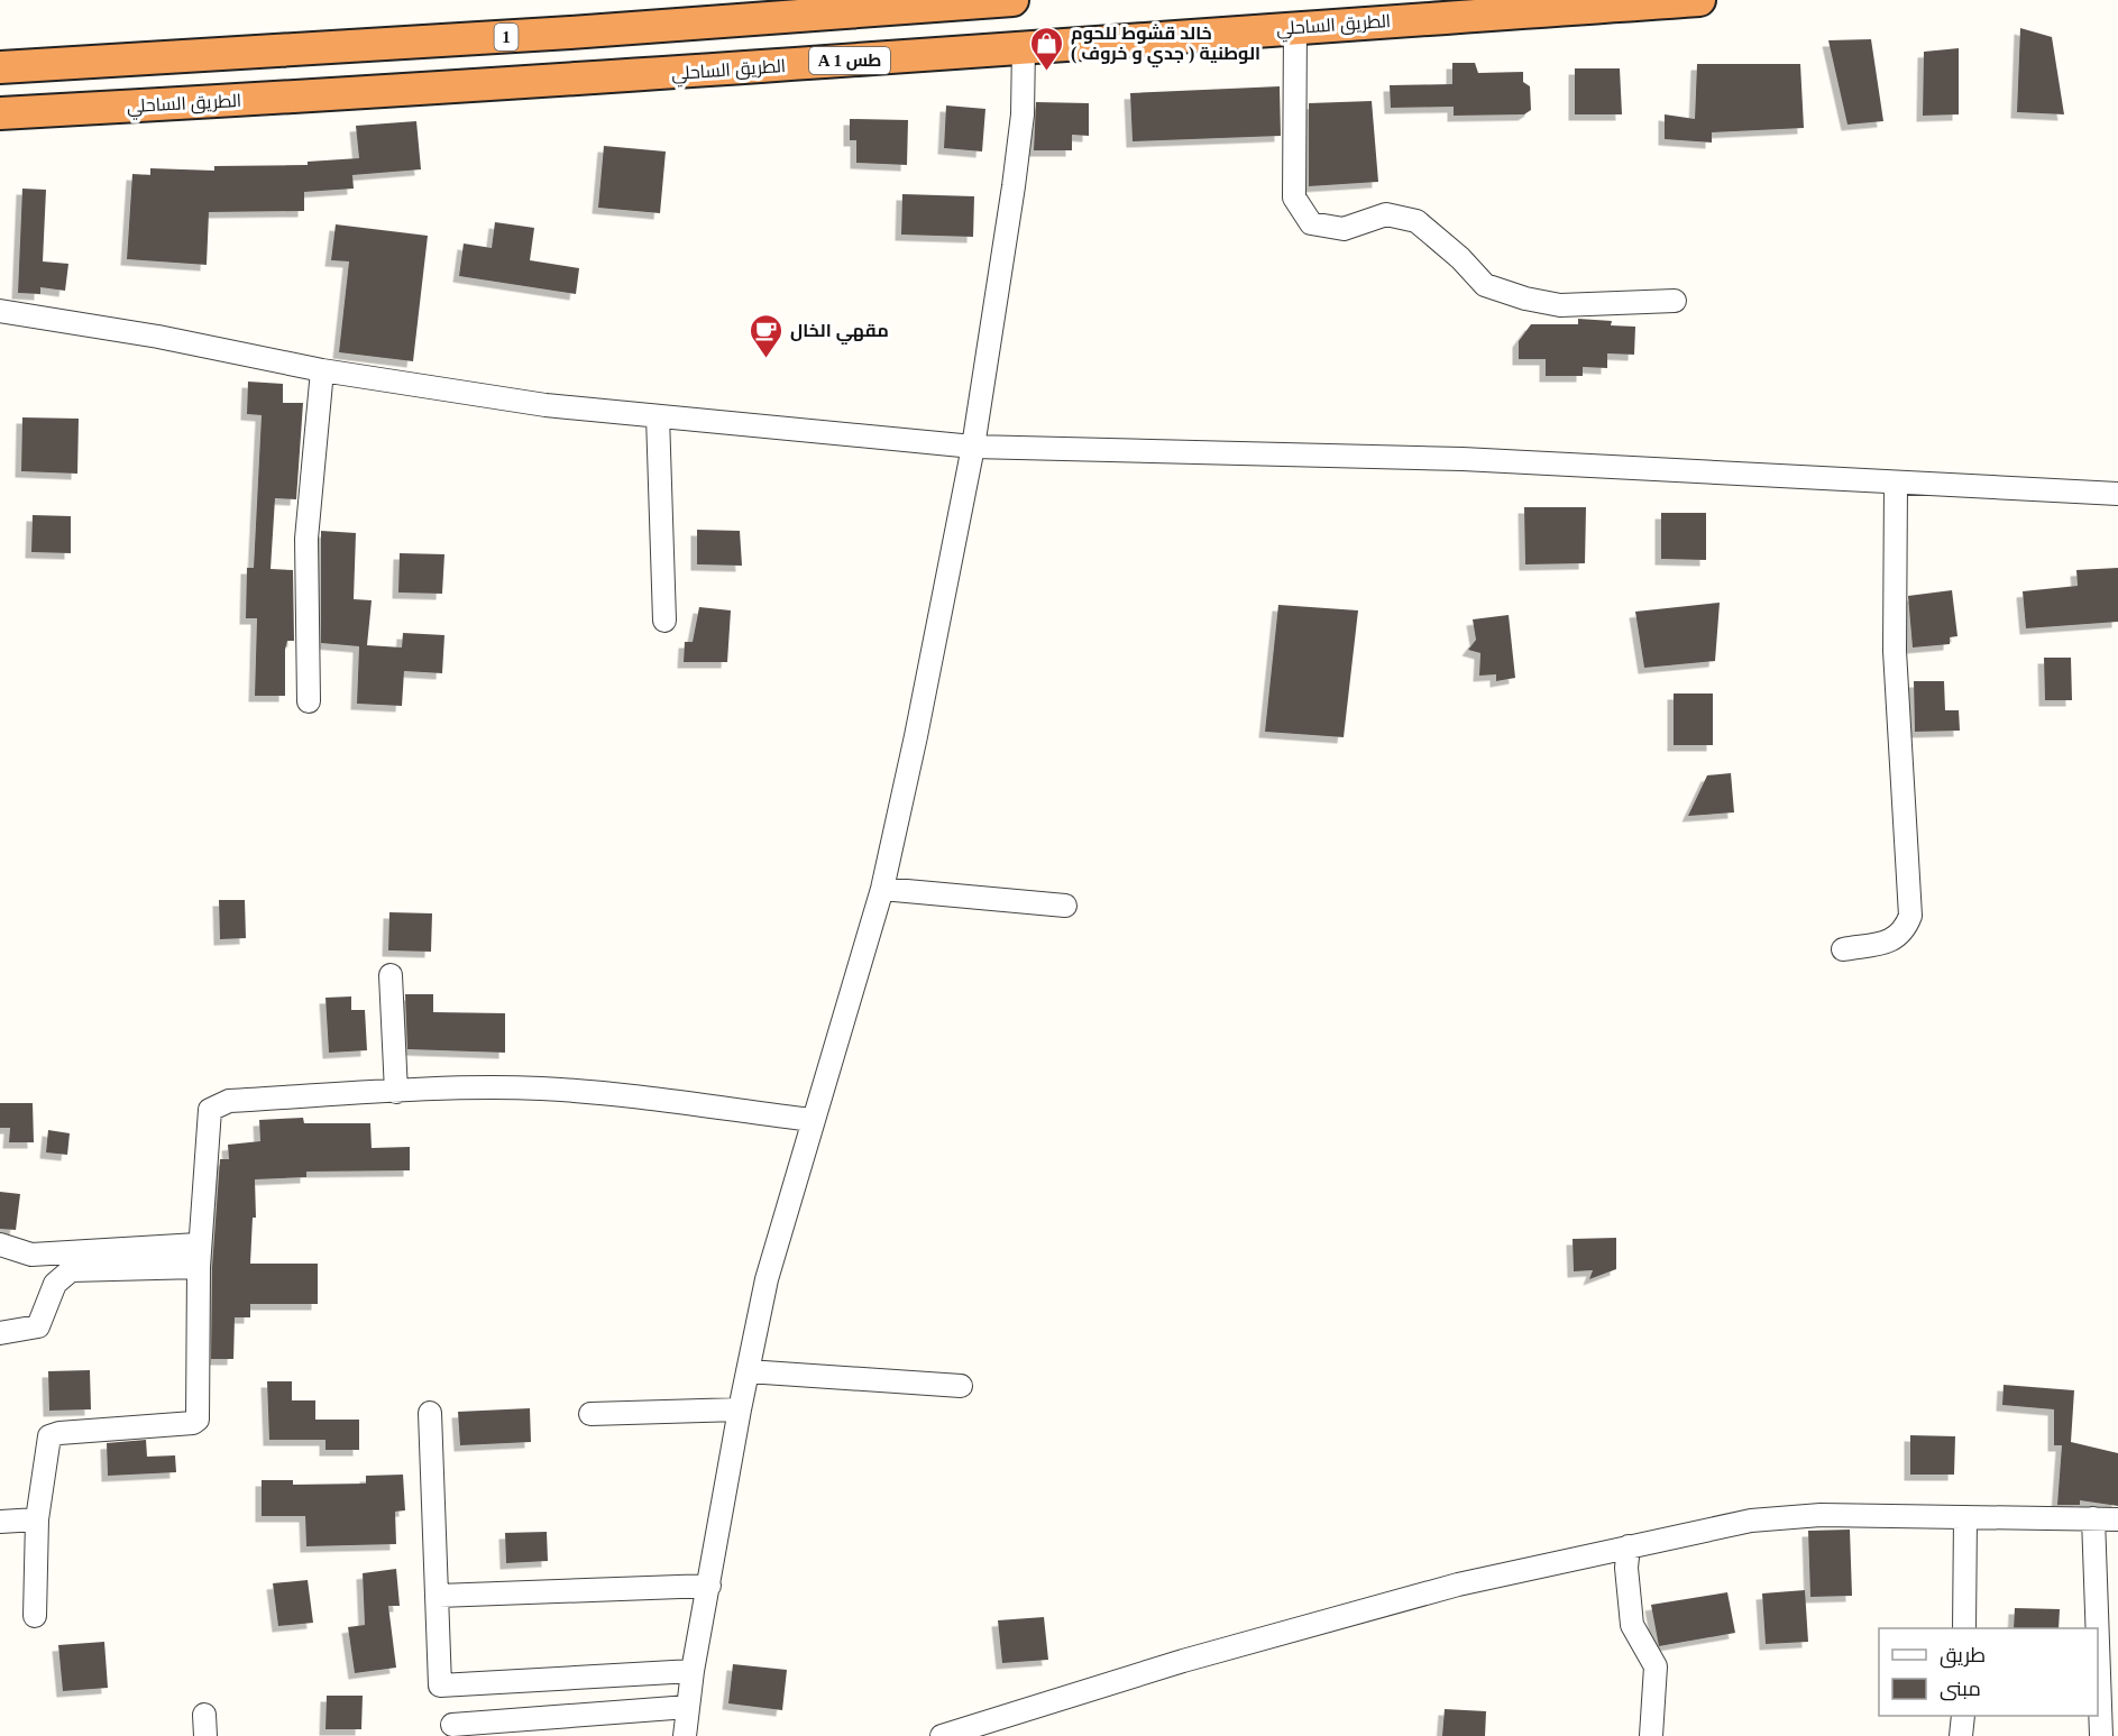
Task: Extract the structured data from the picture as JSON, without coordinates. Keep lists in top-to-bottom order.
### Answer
{
  "streets": {
    "highway": ["الطريق الساحلي", "1", "A 1 طس"]
  },
  "places": {
    "shop": ["خالد قشوط للحوم الوطنية ( جدي و خروف )"],
    "cafe": ["مقهي الخال"]
  },
  "legend": ["طريق", "مبنى"]
}
